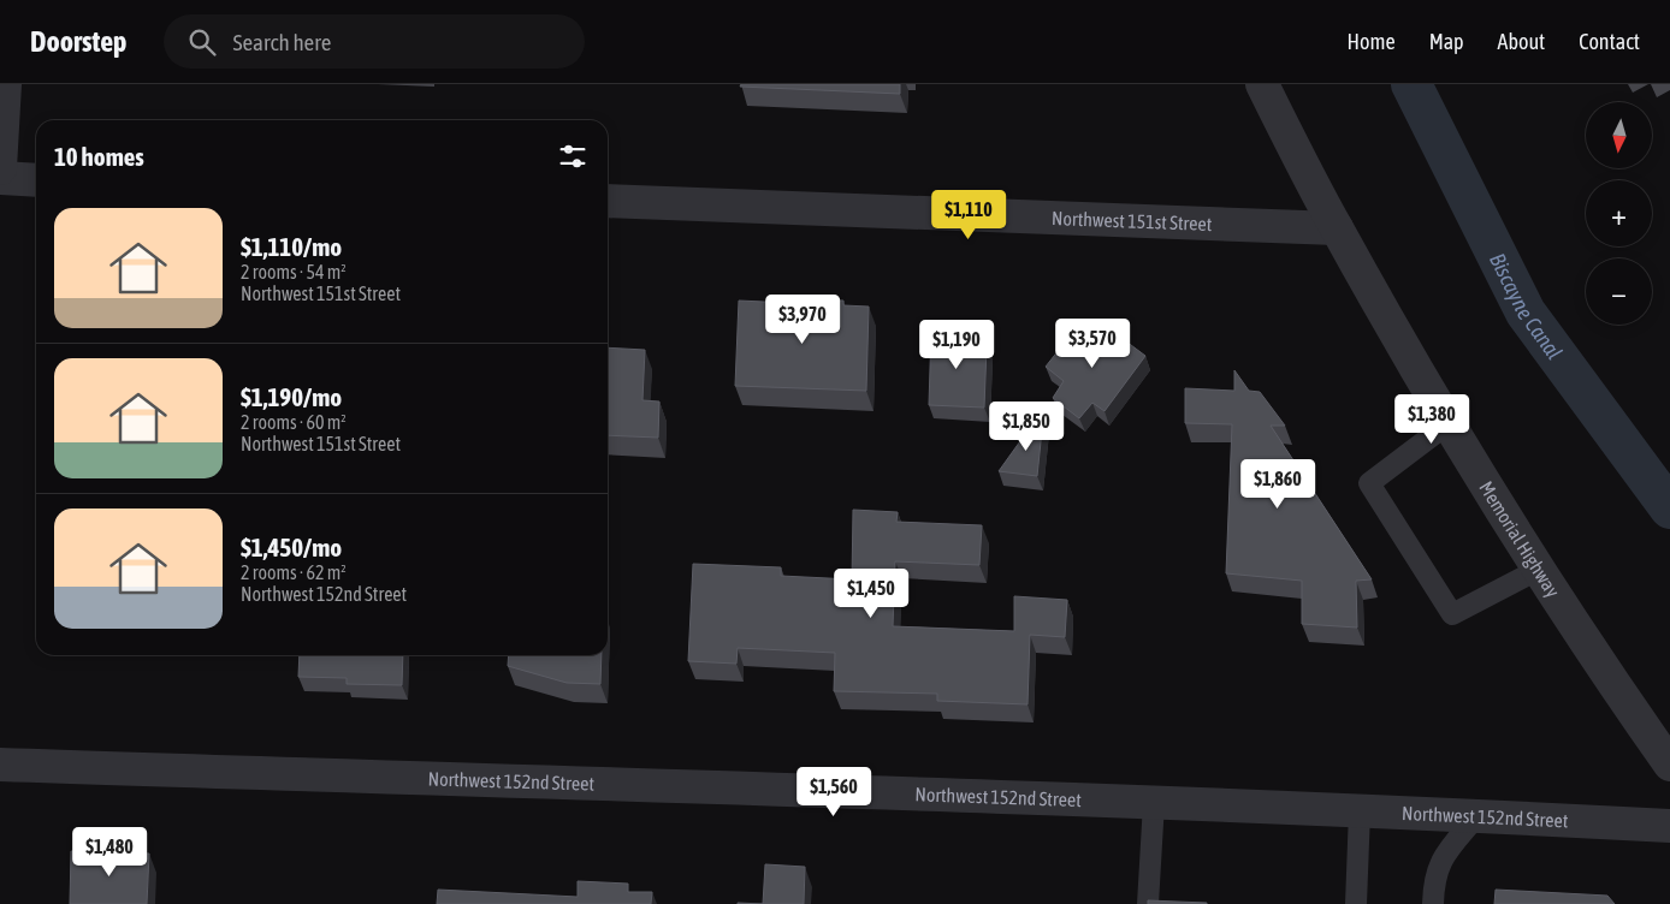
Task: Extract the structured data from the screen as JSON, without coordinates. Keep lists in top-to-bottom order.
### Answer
{
  "streets": {
    "street": ["Northwest 151st Street", "Memorial Highway", "Northwest 152nd Street"]
  },
  "crossings": [
    ["Northwest 151st Street", "Memorial Highway"]
  ],
  "water": ["Biscayne Canal"],
  "north": "bottom",
  "page": {
    "header": "Doorstep",
    "search": "Search here",
    "nav": [
      "Home",
      "Map",
      "About",
      "Contact"
    ],
    "map_buttons": ["+", "−"],
    "heading": "10 homes",
    "price": [
      "$1,110",
      "$3,970",
      "$3,570",
      "$1,190",
      "$1,380",
      "$1,850",
      "$1,860",
      "$1,450",
      "$1,560",
      "$1,480"
    ],
    "list": [
      {
        "name": "$1,110/mo",
        "note": "2 rooms · 54 m² · Northwest 151st Street"
      },
      {
        "name": "$1,190/mo",
        "note": "2 rooms · 60 m² · Northwest 151st Street"
      },
      {
        "name": "$1,450/mo",
        "note": "2 rooms · 62 m² · Northwest 152nd Street"
      }
    ]
  }
}
